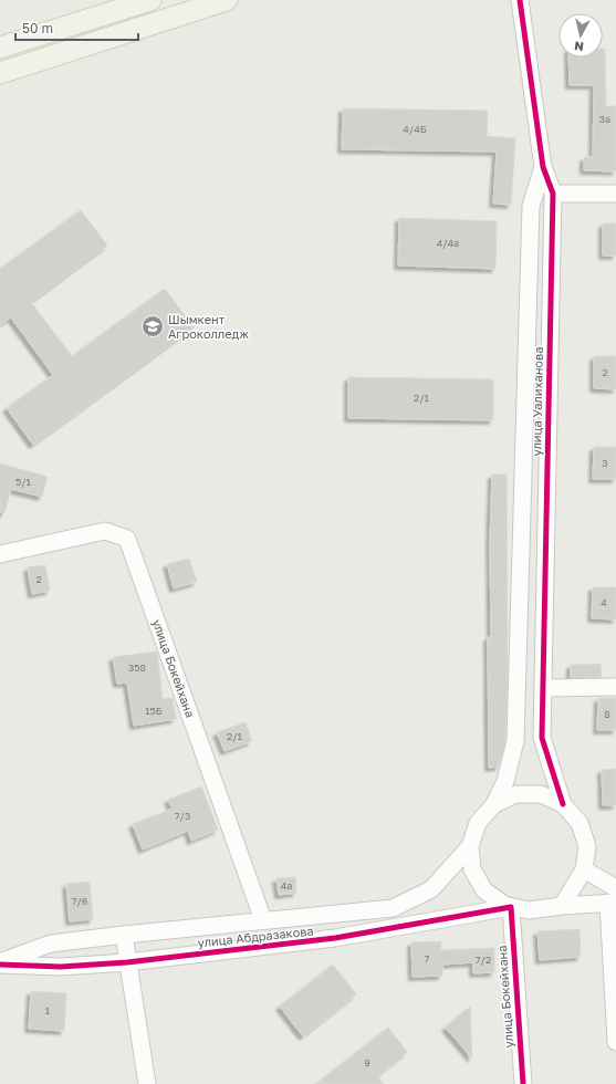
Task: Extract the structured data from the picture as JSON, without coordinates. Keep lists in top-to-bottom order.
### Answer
{
  "streets": {
    "street": ["улица Уалиханова", "улица Бокейхана", "улица Абдразакова"]
  },
  "crossings": [
    ["улица Уалиханова", "улица Бокейхана"],
    ["улица Уалиханова", "улица Абдразакова"],
    ["улица Бокейхана", "улица Абдразакова"]
  ],
  "places": {
    "school or university": ["Шымкент Агроколледж"]
  },
  "house_numbers": [
    "3а",
    "4/4Б",
    "4/4а",
    "2",
    "2/1",
    "3",
    "5/1",
    "2",
    "4",
    "358",
    "15Б",
    "8",
    "2/1",
    "7/3",
    "4а",
    "7/6",
    "7",
    "7/2",
    "1",
    "9"
  ],
  "scale_bar": "50 m",
  "north": "bottom"
}
